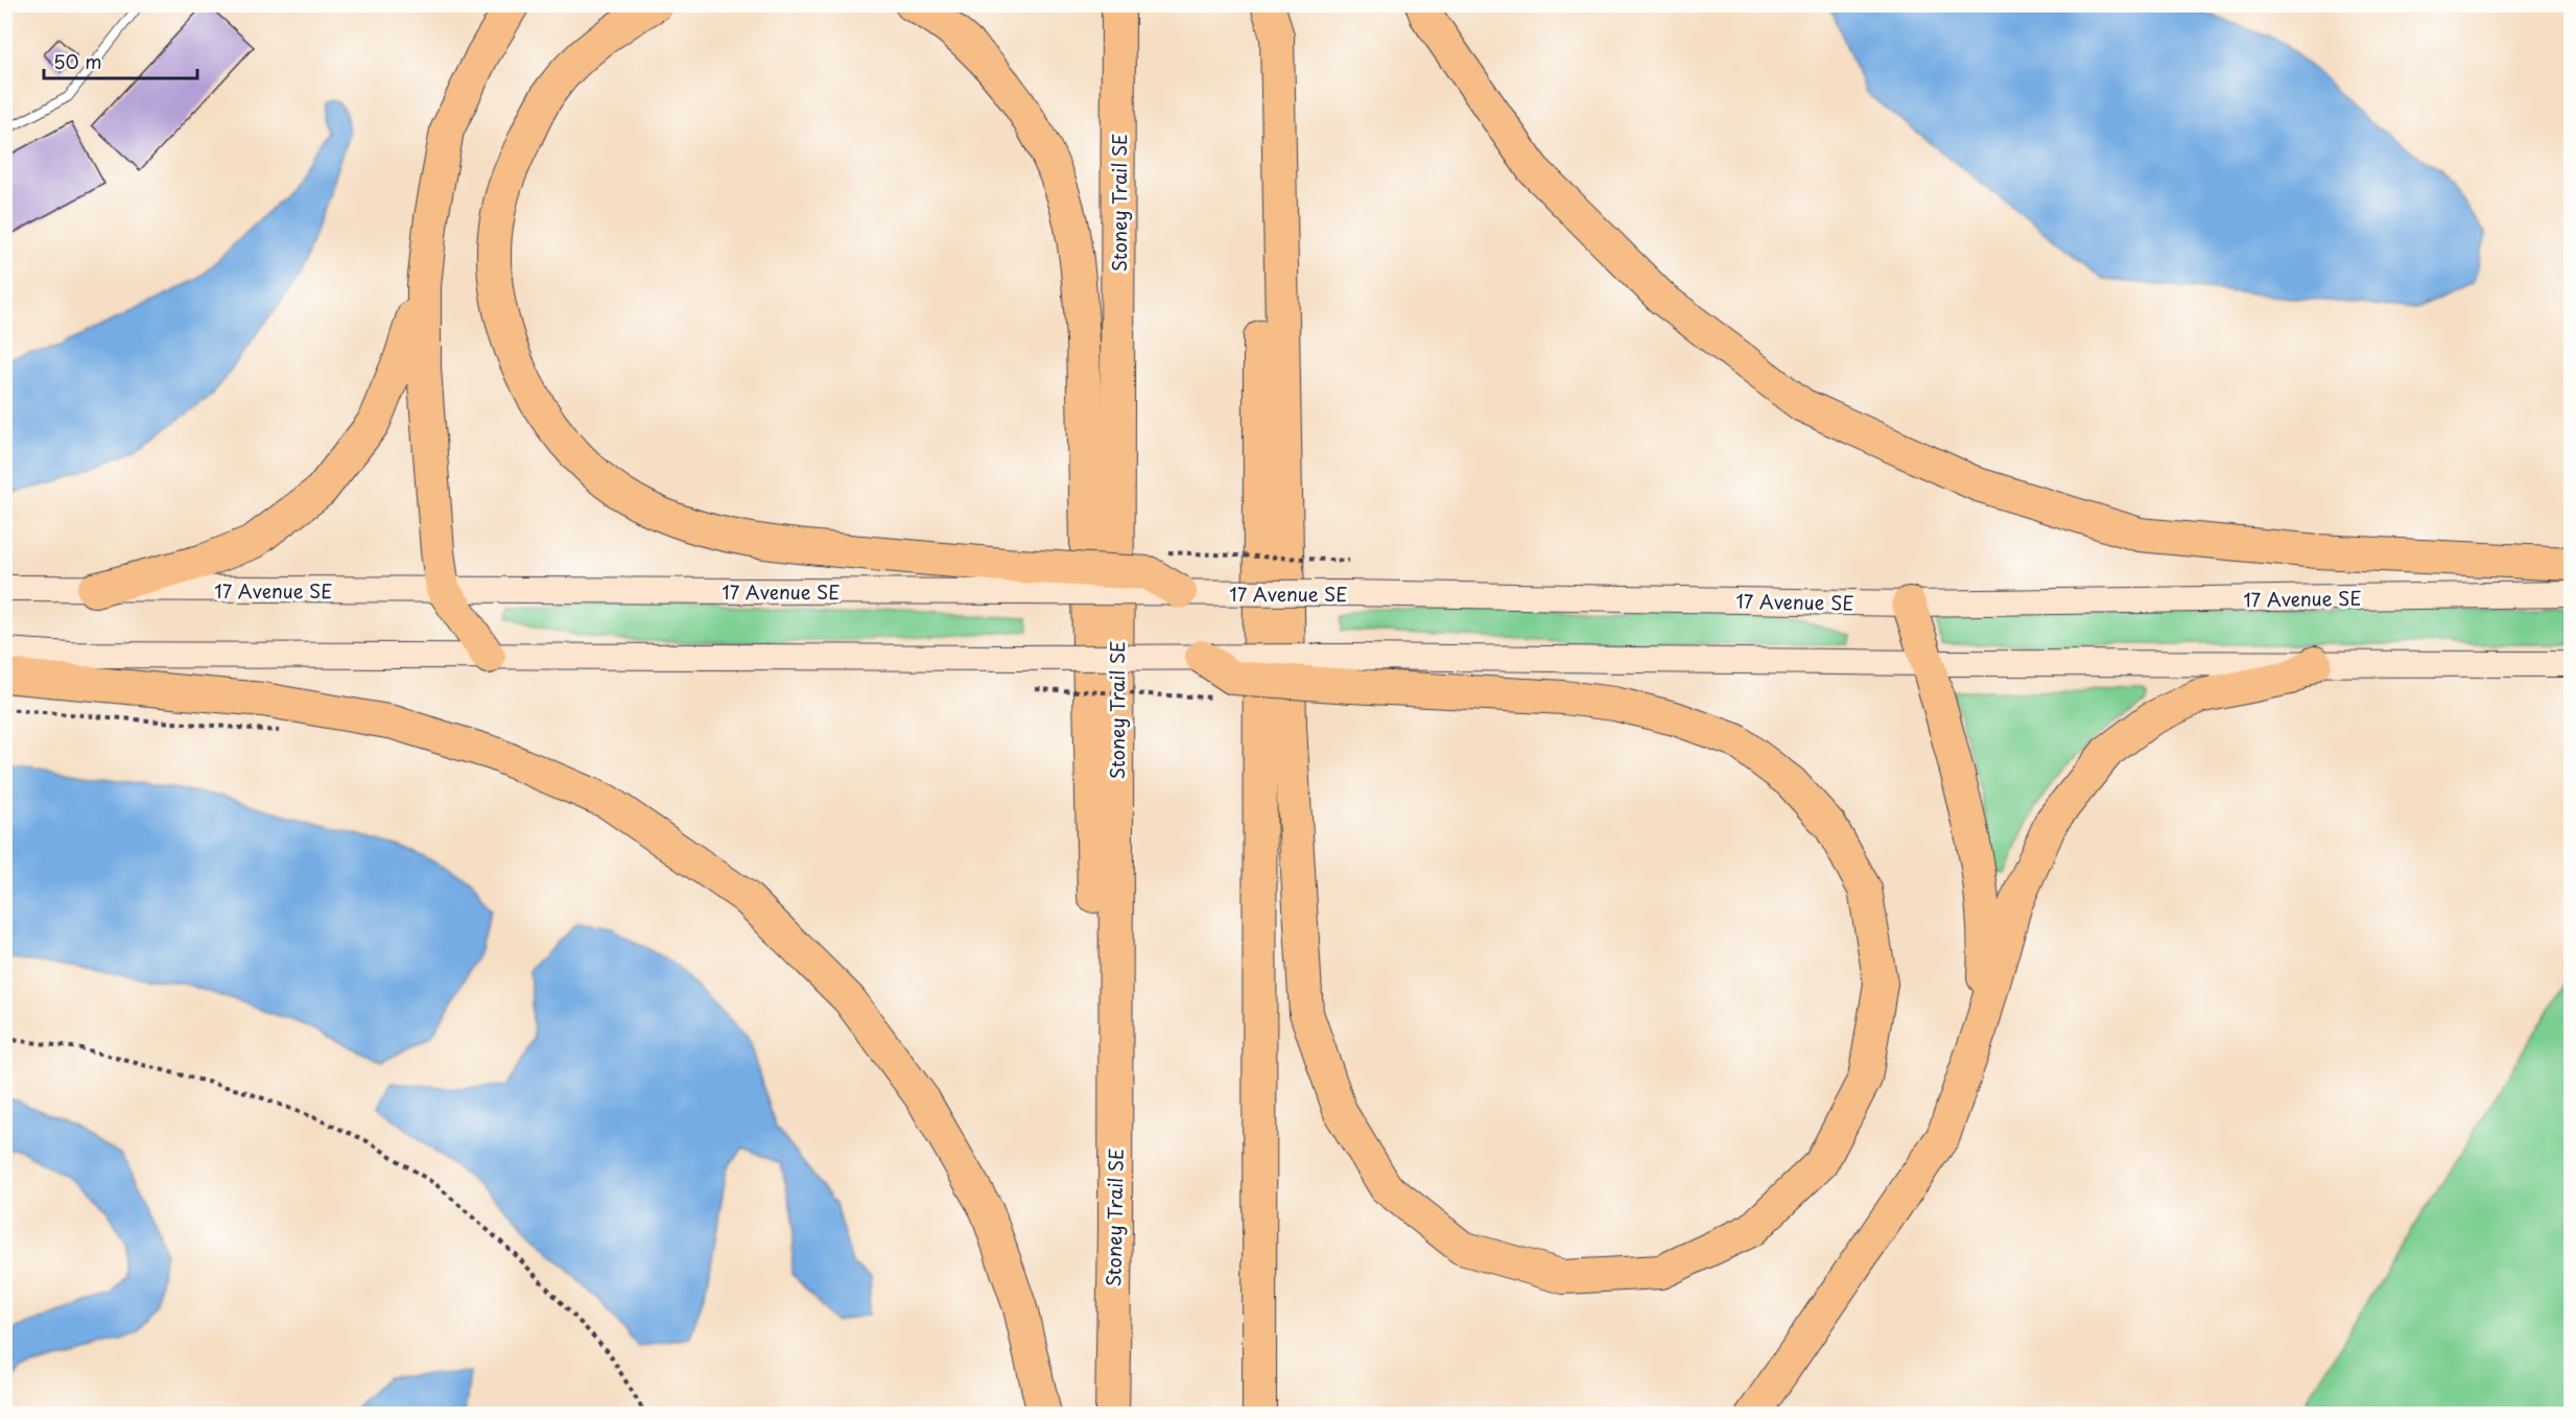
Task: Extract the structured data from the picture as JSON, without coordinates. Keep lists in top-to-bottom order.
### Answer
{
  "streets": {
    "highway": ["Stoney Trail SE"],
    "main road": ["17 Avenue SE"]
  },
  "scale_bar": "50 m"
}
